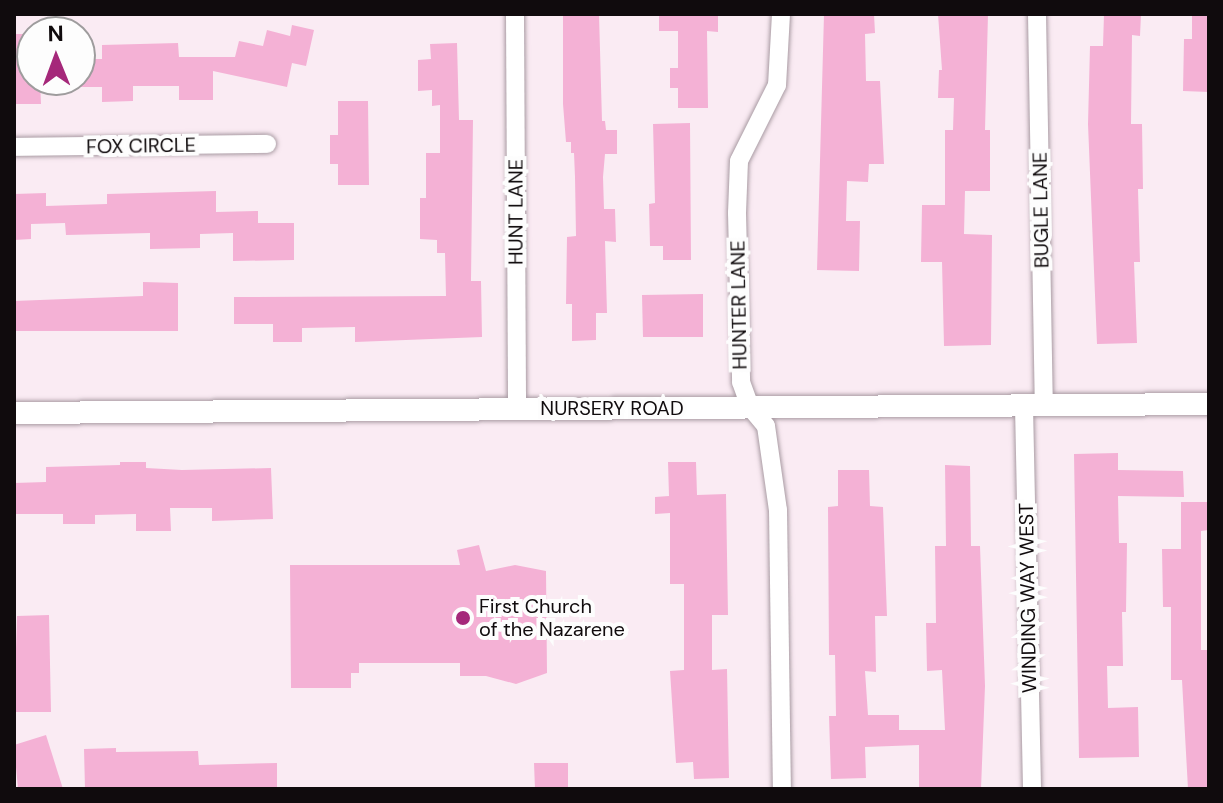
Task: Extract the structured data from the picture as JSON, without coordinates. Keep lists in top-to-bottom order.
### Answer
{
  "streets": {
    "street": [
      "FOX CIRCLE",
      "BUGLE LANE",
      "HUNT LANE",
      "HUNTER LANE",
      "NURSERY ROAD",
      "WINDING WAY WEST"
    ]
  },
  "crossings": [
    ["BUGLE LANE", "NURSERY ROAD"],
    ["BUGLE LANE", "WINDING WAY WEST"],
    ["HUNT LANE", "NURSERY ROAD"],
    ["HUNTER LANE", "NURSERY ROAD"],
    ["NURSERY ROAD", "WINDING WAY WEST"]
  ],
  "places": ["First Church of the Nazarene"],
  "north": "top"
}
